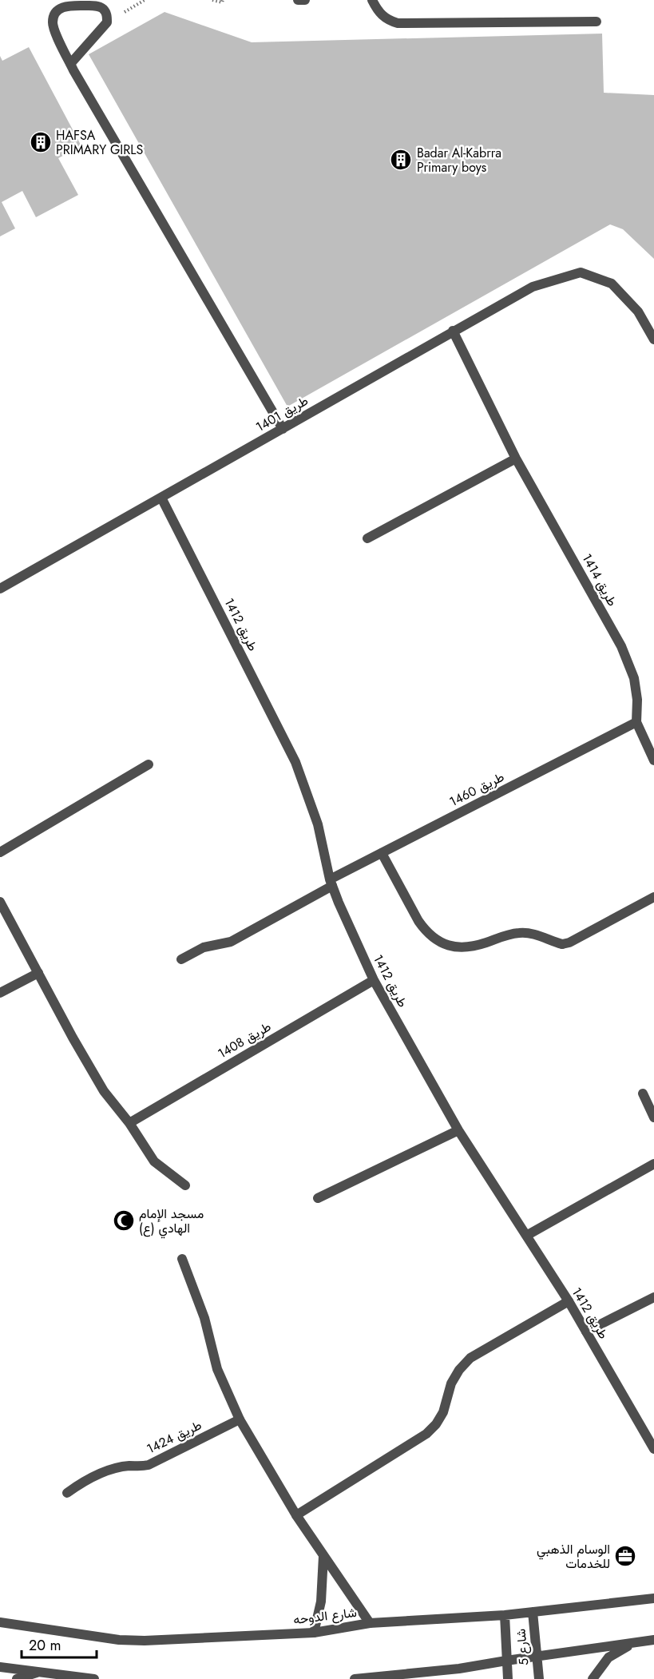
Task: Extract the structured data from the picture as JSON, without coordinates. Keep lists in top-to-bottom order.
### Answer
{
  "streets": {
    "street": [
      "طريق 1401",
      "طريق 1414",
      "طريق 1412",
      "طريق 1460",
      "طريق 1408",
      "طريق 1424",
      "شارع الدوحه",
      "شارع 5"
    ]
  },
  "crossings": [
    ["طريق 1401", "طريق 1414"],
    ["طريق 1401", "طريق 1412"],
    ["طريق 1414", "طريق 1460"],
    ["طريق 1412", "طريق 1460"],
    ["طريق 1412", "طريق 1408"],
    ["شارع الدوحه", "شارع 5"]
  ],
  "places": {
    "building": ["HAFSA PRIMARY GIRLS", "Badar Al-Kabrra Primary boys"],
    "mosque": ["مسجد الإمام الهادي (ع)"],
    "office": ["الوسام الذهبي للخدمات"]
  },
  "scale_bar": "20 m"
}
